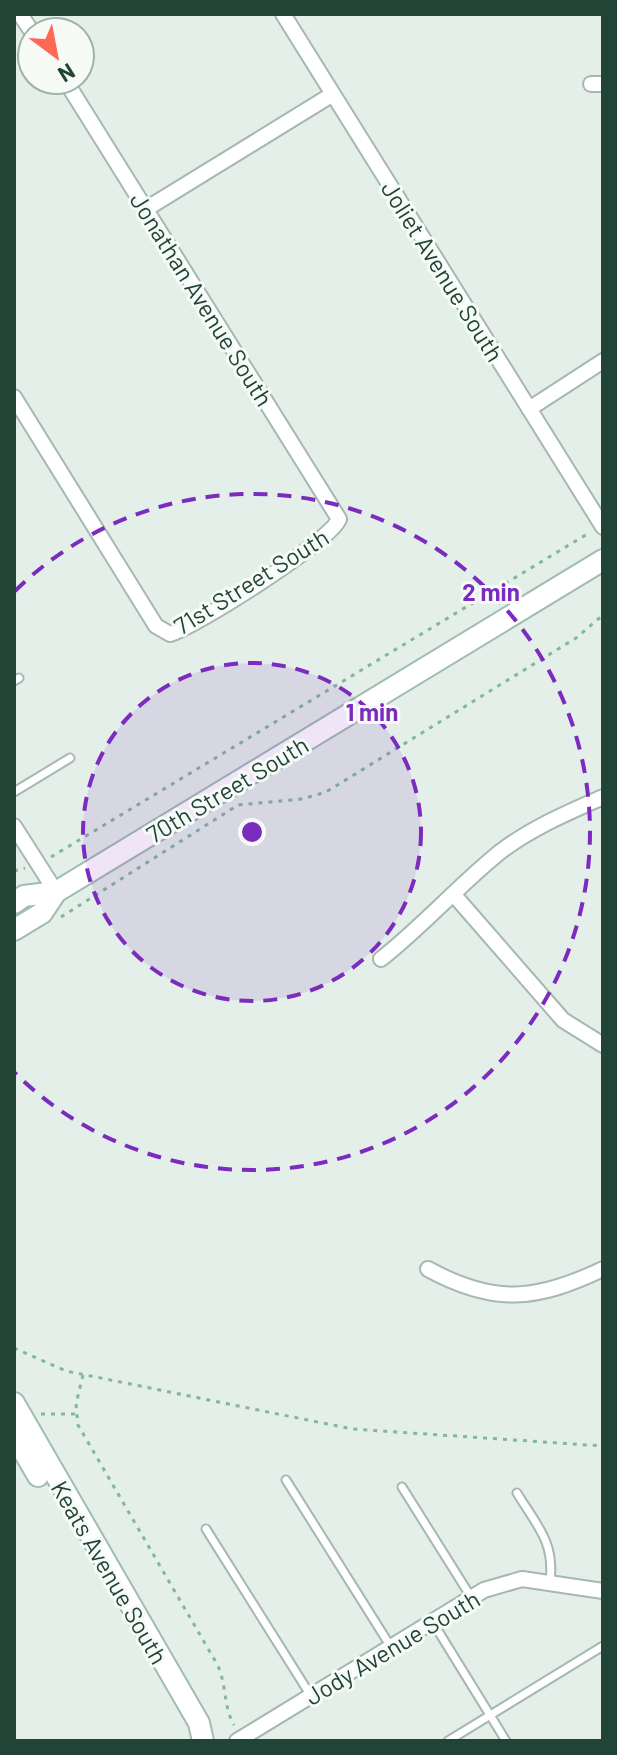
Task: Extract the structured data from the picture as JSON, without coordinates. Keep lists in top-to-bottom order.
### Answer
{
  "streets": {
    "main road": ["70th Street South", "Keats Avenue South"],
    "street": [
      "Joliet Avenue South",
      "Jonathan Avenue South",
      "71st Street South",
      "Jody Avenue South"
    ]
  },
  "crossings": [
    ["Jonathan Avenue South", "71st Street South"]
  ],
  "north": "bottom right",
  "rings": ["2 min", "1 min"]
}
